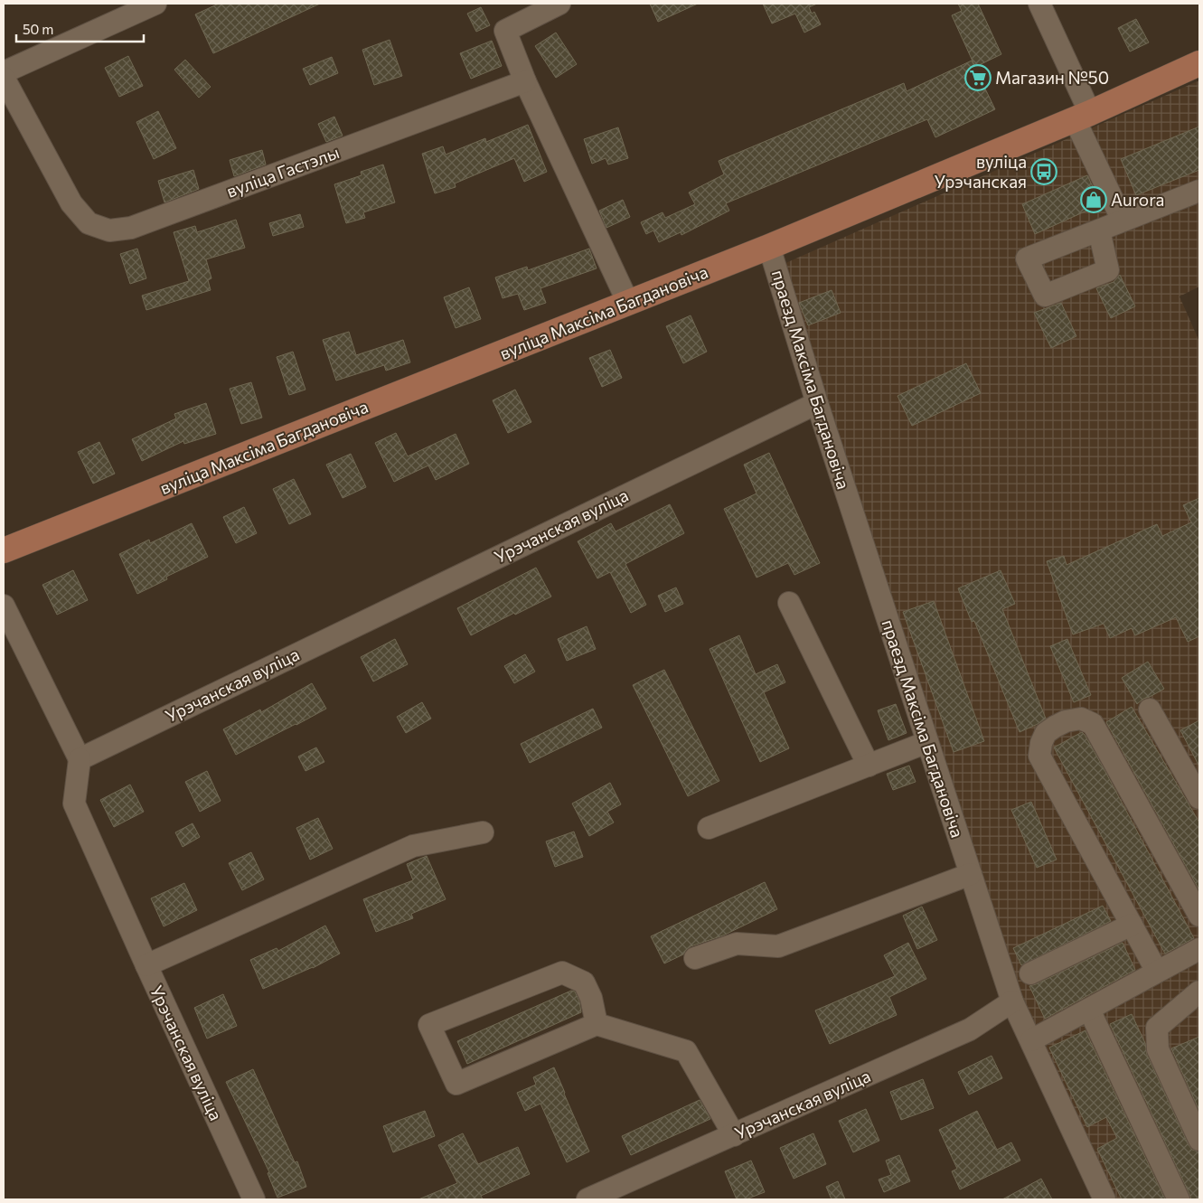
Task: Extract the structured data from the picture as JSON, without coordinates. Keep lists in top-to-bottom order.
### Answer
{
  "streets": {
    "main road": ["вуліца Максіма Багдановіча"],
    "street": ["вуліца Гастэлы", "праезд Максіма Багдановіча", "Урэчанская вуліца"]
  },
  "crossings": [
    ["вуліца Максіма Багдановіча", "праезд Максіма Багдановіча"],
    ["праезд Максіма Багдановіча", "Урэчанская вуліца"]
  ],
  "places": {
    "supermarket": ["Магазин №50"],
    "bus stop": ["вуліца Урэчанская"],
    "shop": ["Aurora"]
  },
  "scale_bar": "50 m"
}
